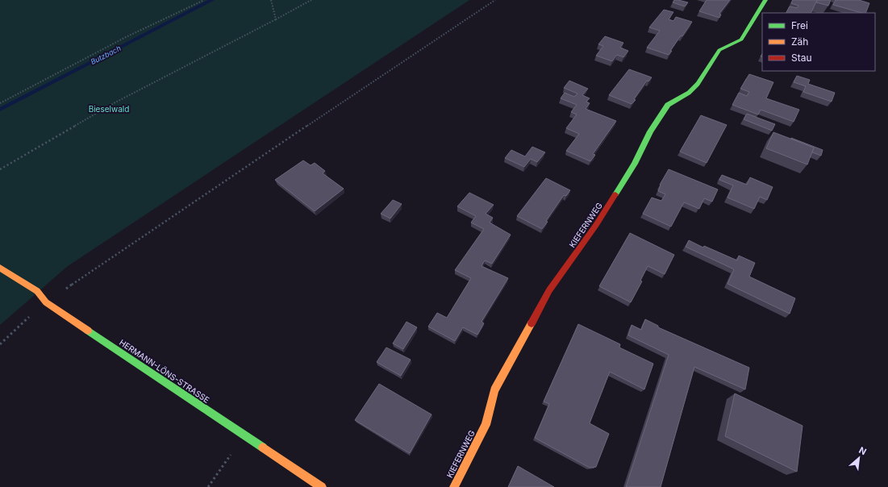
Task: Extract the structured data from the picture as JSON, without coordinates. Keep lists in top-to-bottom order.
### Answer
{
  "streets": {
    "street": ["KIEFERNWEG", "HERMANN-LÖNS-STRASSE"]
  },
  "water": ["Butzbach"],
  "parks": ["Bieselwald"],
  "legend": ["Frei", "Zäh", "Stau"],
  "north": "top right"
}
